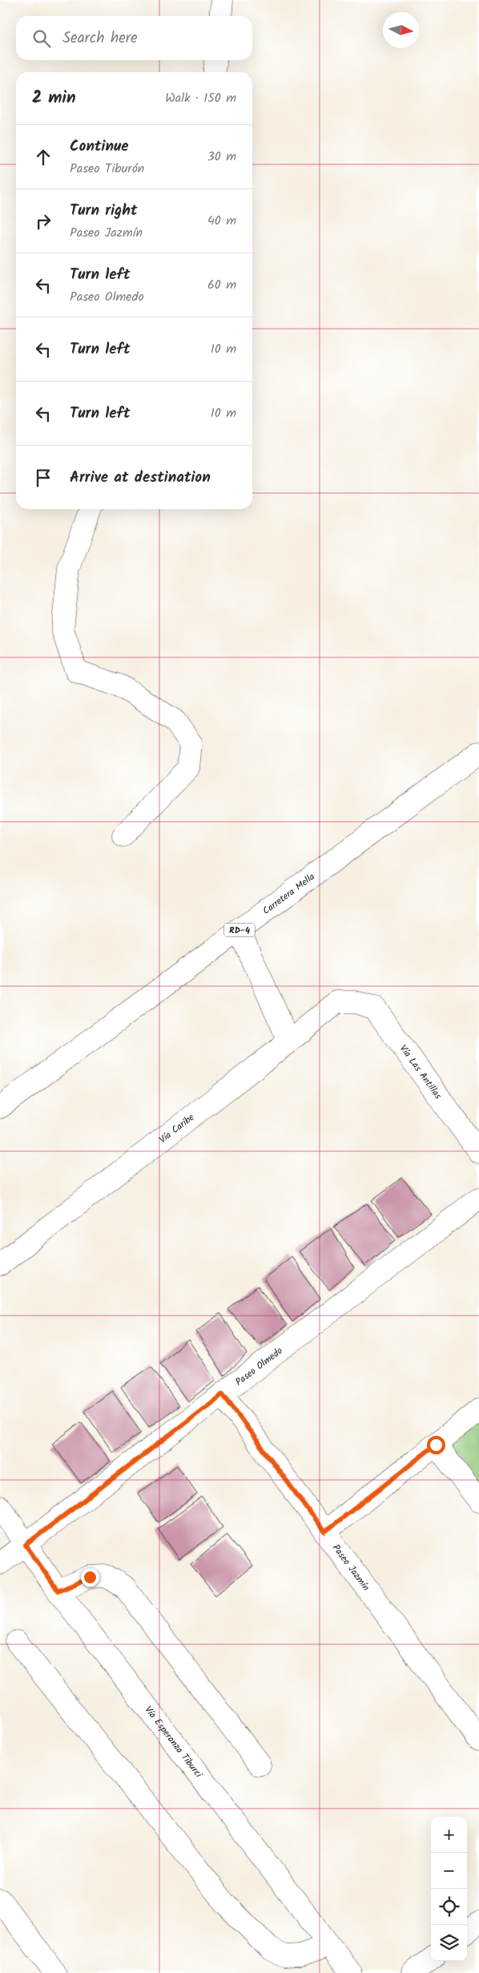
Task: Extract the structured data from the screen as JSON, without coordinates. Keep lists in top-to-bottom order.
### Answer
{
  "streets": {
    "street": [
      "Carretera Mella",
      "RD-4",
      "Vía Las Antillas",
      "Vía Caribe",
      "Paseo Olmedo",
      "Paseo Jazmín",
      "Vía Esperanza Tiburci"
    ]
  },
  "crossings": [
    ["Vía Las Antillas", "Vía Caribe"],
    ["Paseo Olmedo", "Paseo Jazmín"],
    ["Paseo Olmedo", "Vía Esperanza Tiburci"]
  ],
  "north": "right",
  "page": {
    "search": "Search here",
    "heading": ["2 min", "Walk · 150 m"],
    "list": [
      ["Continue", "Paseo Tiburón", "30 m"],
      ["Turn right", "Paseo Jazmín", "40 m"],
      ["Turn left", "Paseo Olmedo", "60 m"],
      ["Turn left", "10 m"],
      ["Turn left", "10 m"],
      "Arrive at destination"
    ],
    "map_buttons": ["+", "−"]
  }
}
